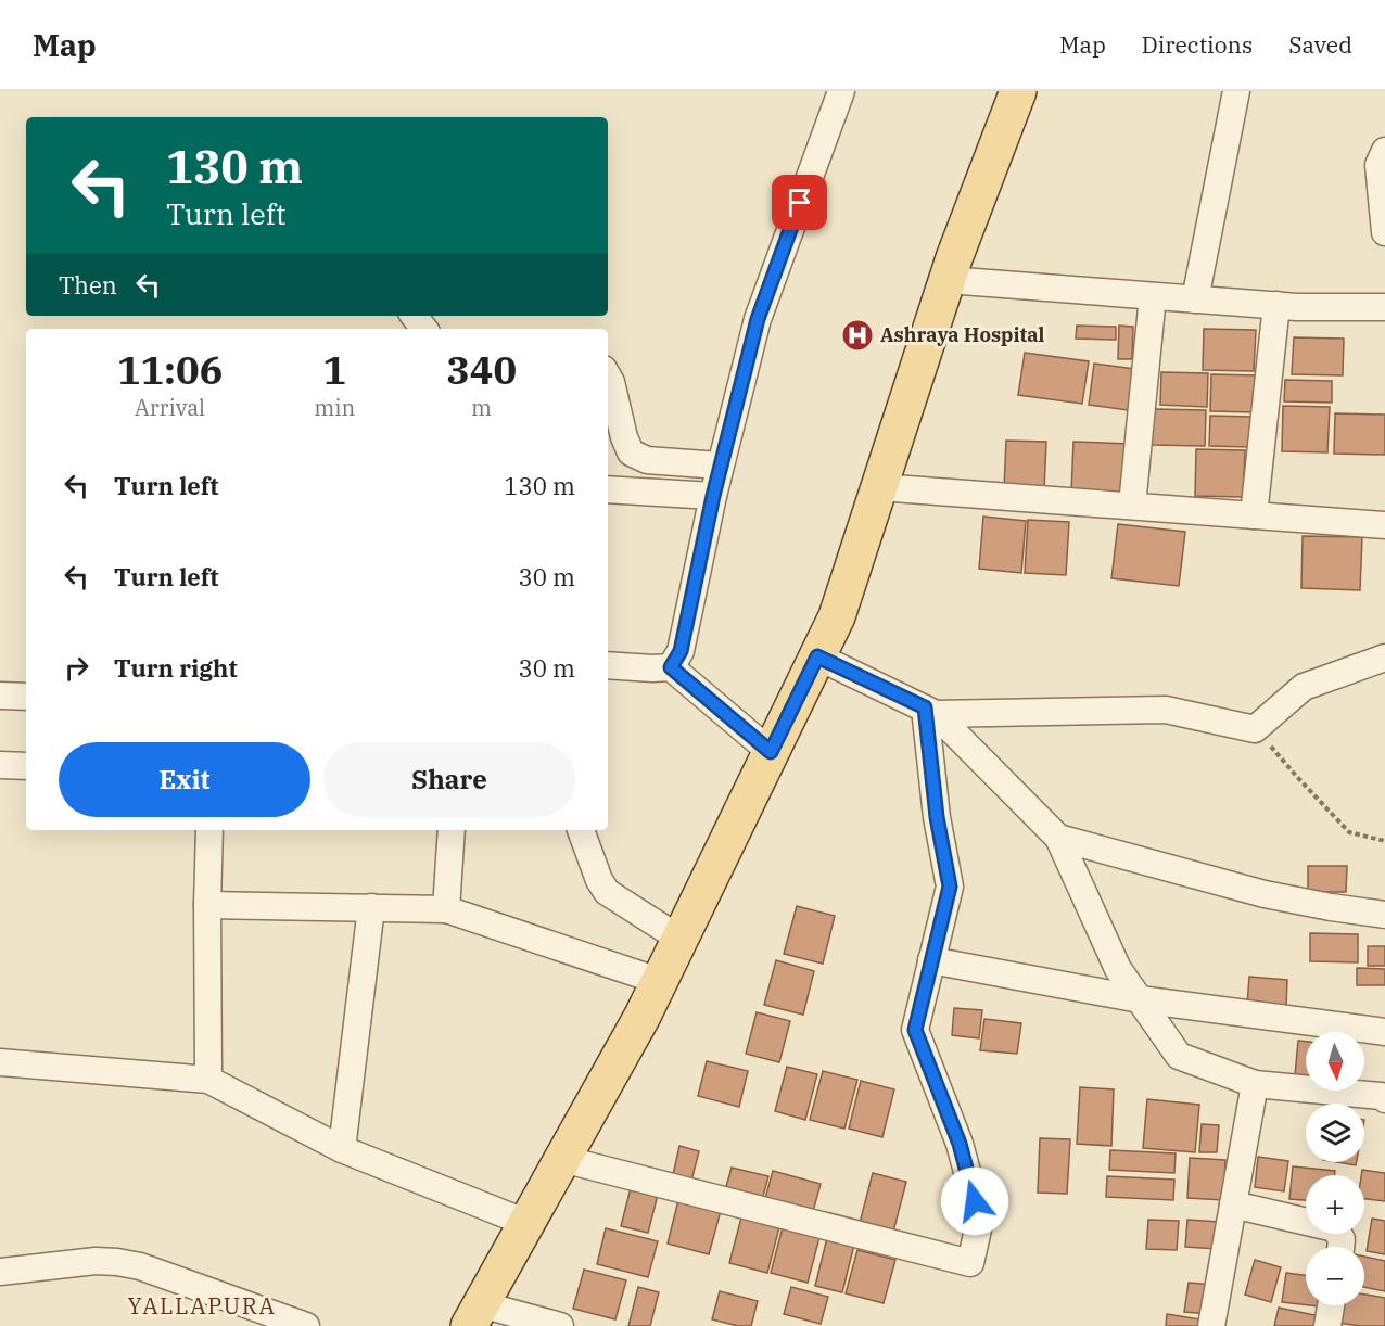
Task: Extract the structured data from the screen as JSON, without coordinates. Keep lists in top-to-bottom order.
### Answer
{
  "districts": ["YALLAPURA"],
  "places": {
    "hospital": ["Ashraya Hospital"]
  },
  "north": "bottom",
  "page": {
    "header": "Map",
    "nav": ["Map", "Directions", "Saved"],
    "turn": ["130 m", "Turn left"],
    "then": "Then",
    "eta": [
      "11:06",
      "Arrival",
      "1",
      "min",
      "340",
      "m"
    ],
    "list": [
      {
        "name": "Turn left",
        "value": "130 m"
      },
      {
        "name": "Turn left",
        "value": "30 m"
      },
      {
        "name": "Turn right",
        "value": "30 m"
      }
    ],
    "buttons": ["Exit", "Share"],
    "map_buttons": ["+", "−"]
  }
}
